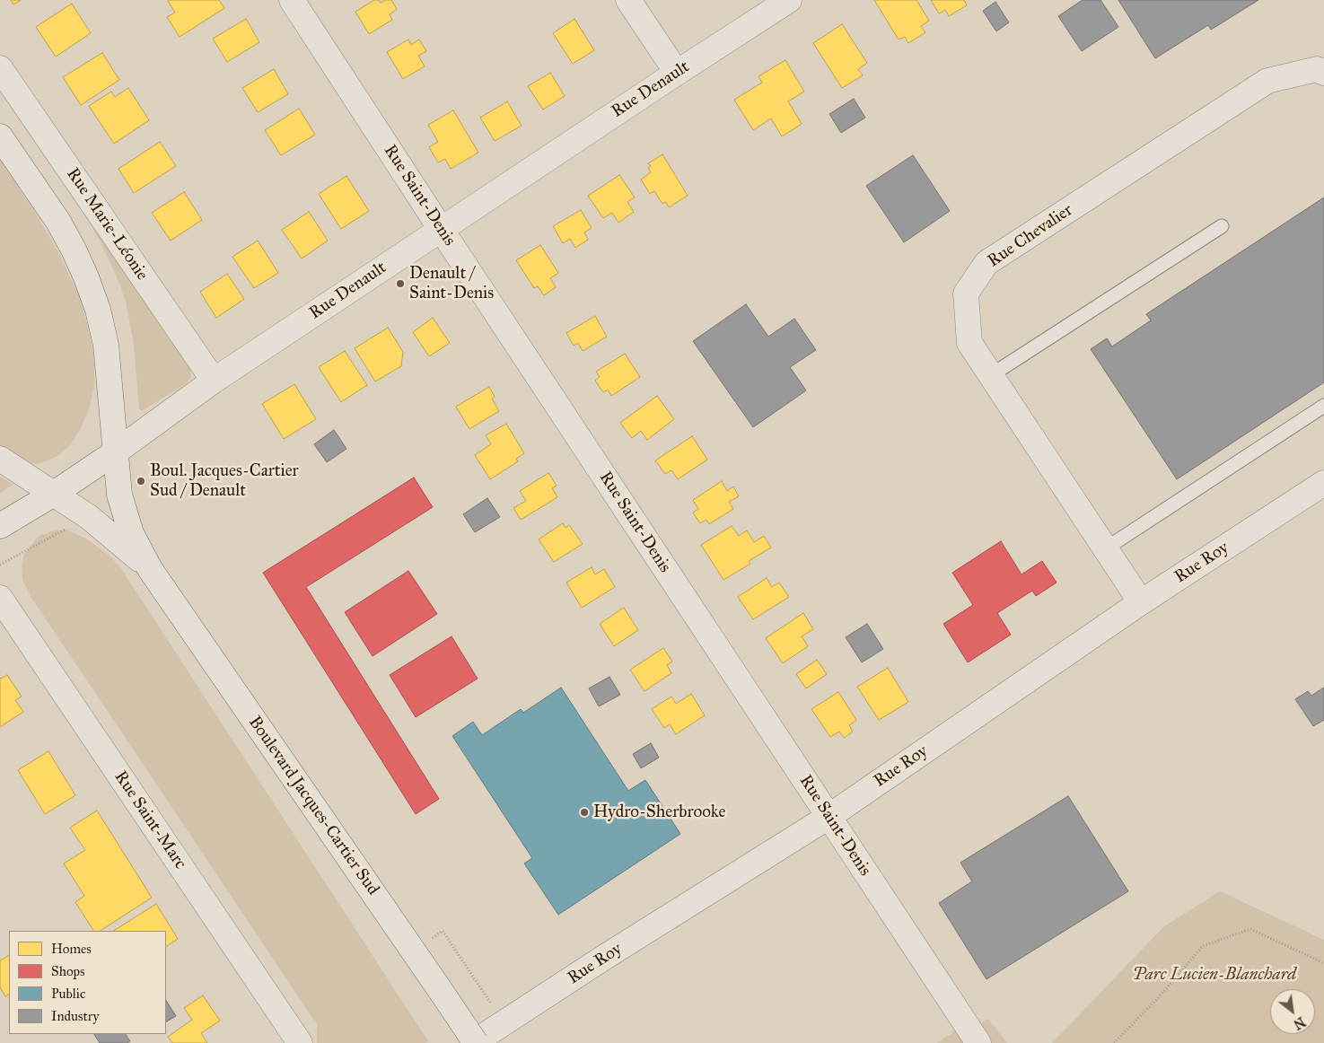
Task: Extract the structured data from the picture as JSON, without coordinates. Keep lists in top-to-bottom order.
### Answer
{
  "streets": {
    "street": [
      "Rue Denault",
      "Rue Saint-Denis",
      "Rue Marie-Léonie",
      "Rue Chevalier",
      "Rue Roy",
      "Boulevard Jacques-Cartier Sud",
      "Rue Saint-Marc"
    ]
  },
  "crossings": [
    ["Rue Denault", "Rue Saint-Denis"],
    ["Rue Denault", "Rue Marie-Léonie"],
    ["Rue Denault", "Boulevard Jacques-Cartier Sud"],
    ["Rue Saint-Denis", "Rue Roy"],
    ["Rue Chevalier", "Rue Roy"],
    ["Rue Roy", "Boulevard Jacques-Cartier Sud"]
  ],
  "parks": ["Parc Lucien-Blanchard"],
  "places": ["Denault / Saint-Denis", "Boul. Jacques-Cartier Sud / Denault", "Hydro-Sherbrooke"],
  "legend": [
    "Homes",
    "Shops",
    "Public",
    "Industry"
  ],
  "north": "bottom right"
}
